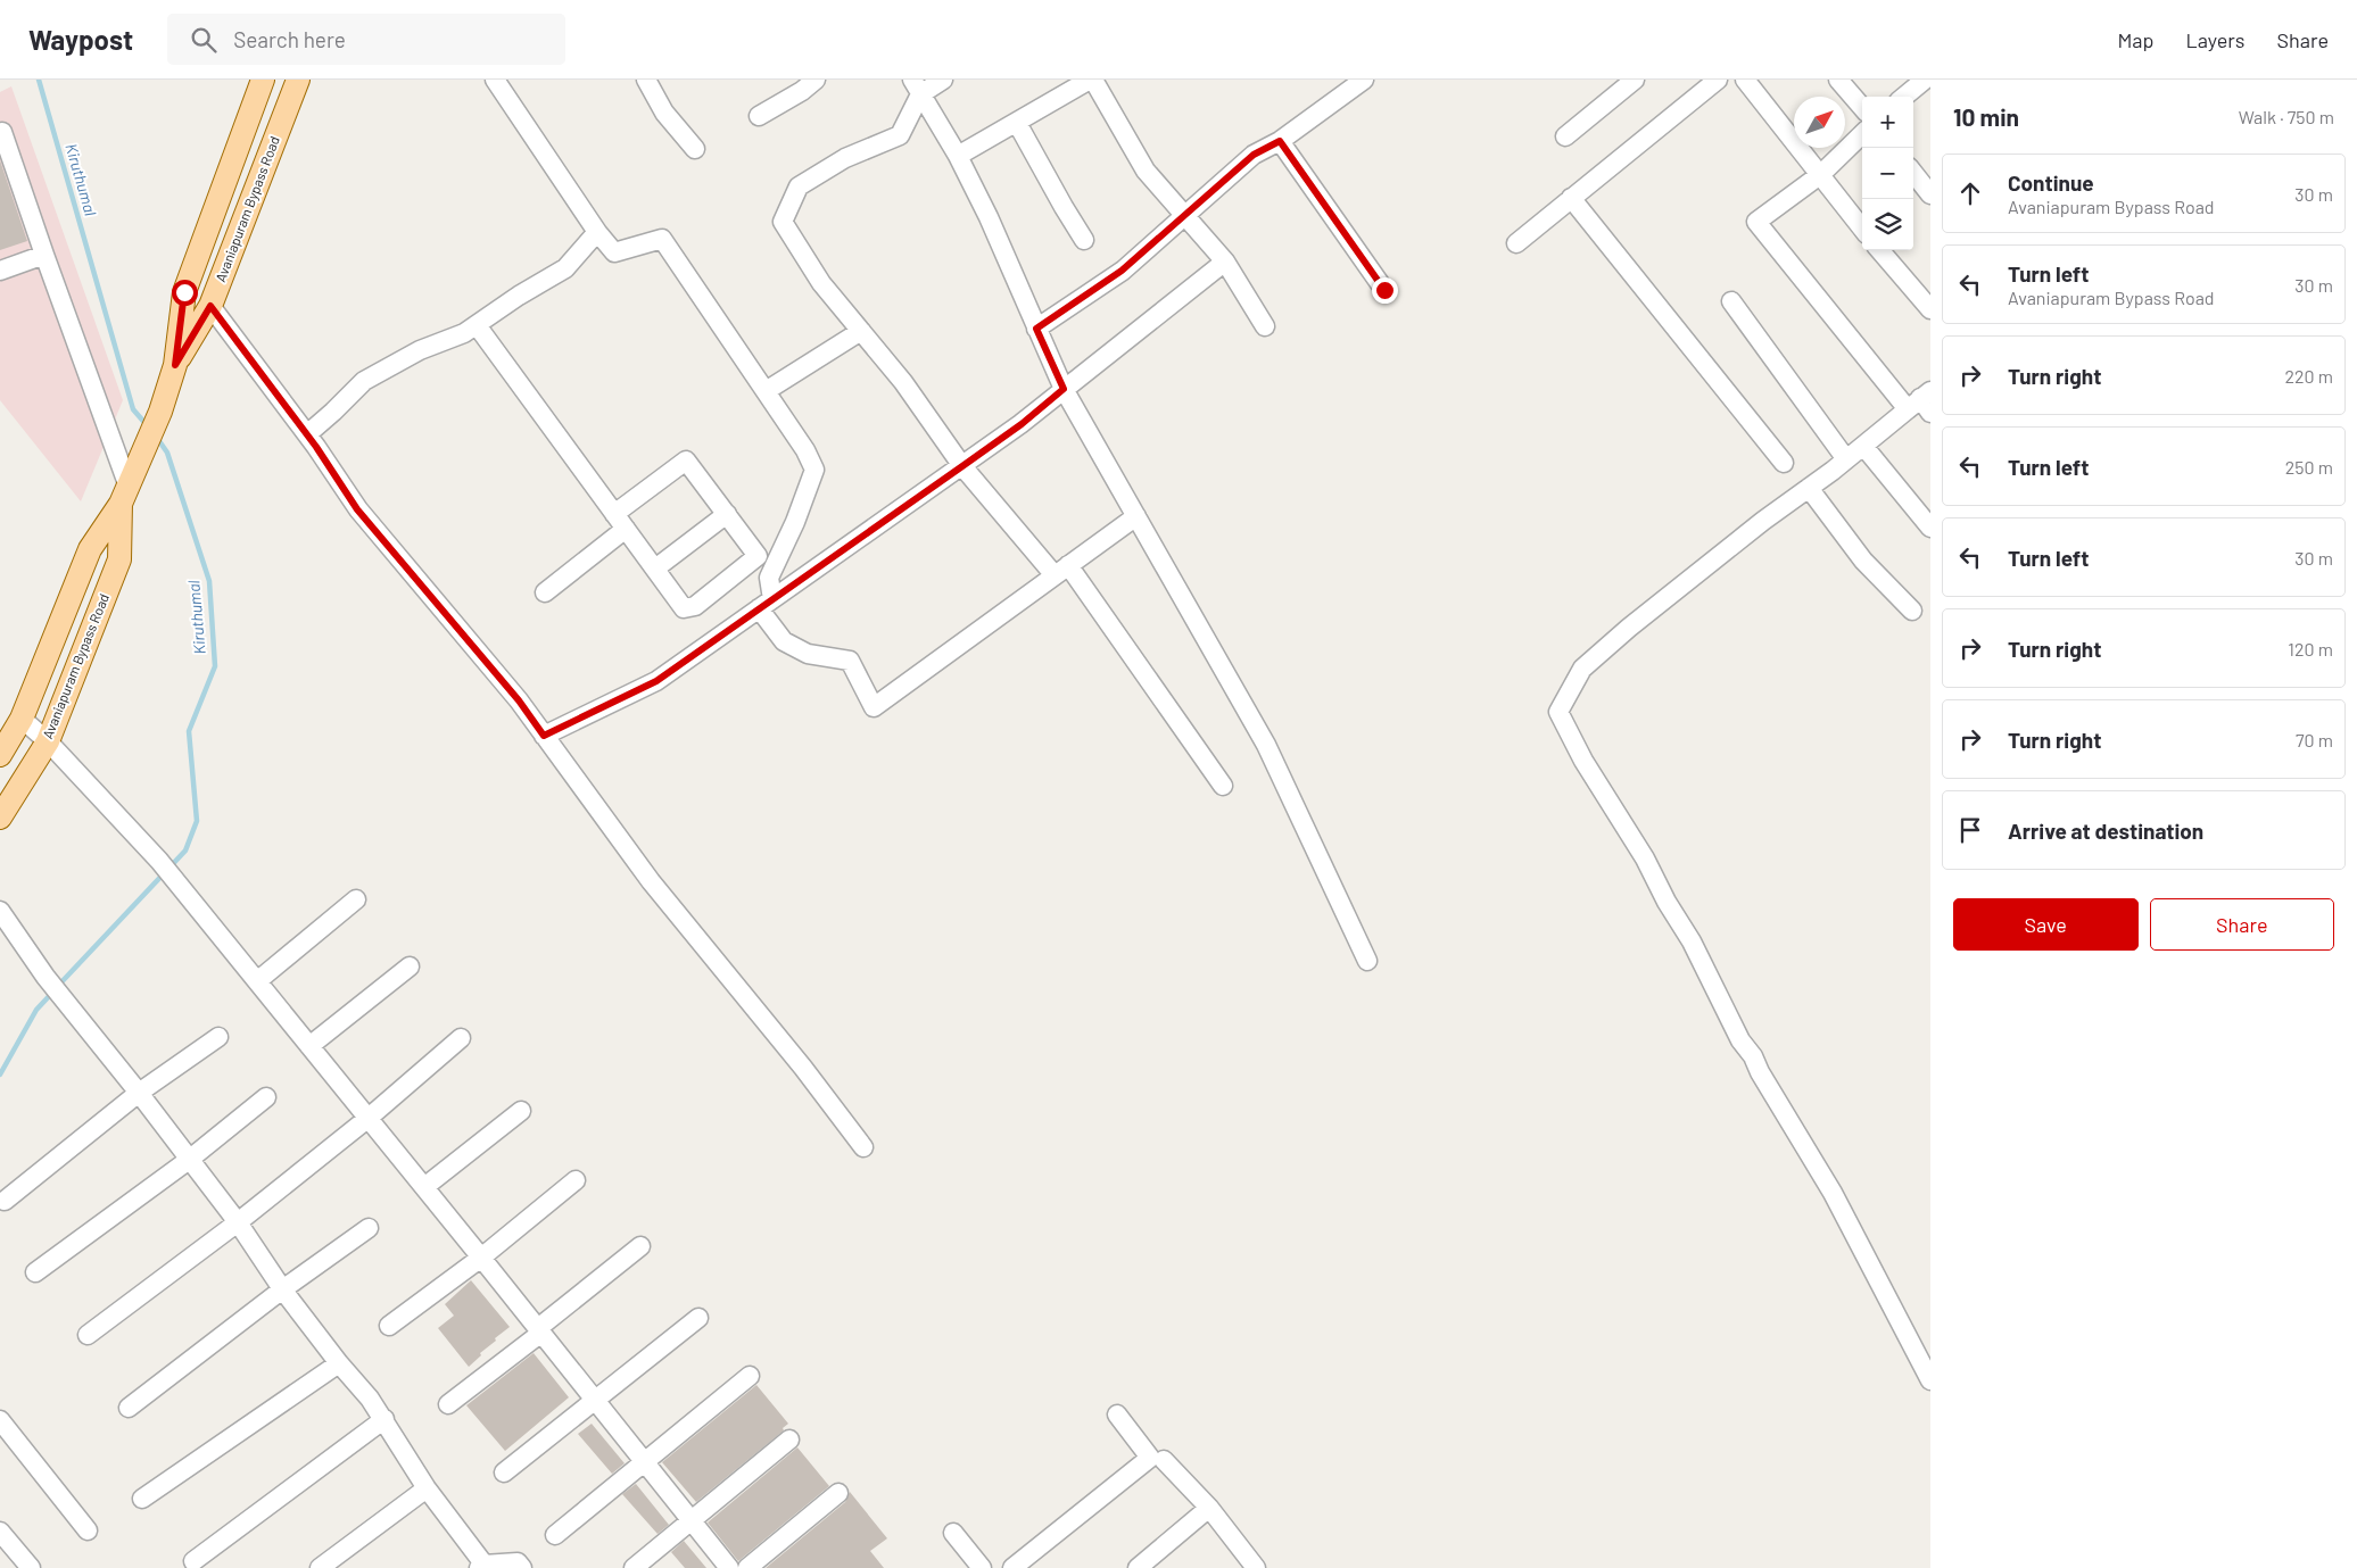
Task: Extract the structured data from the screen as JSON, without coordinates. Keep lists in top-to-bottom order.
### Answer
{
  "streets": {
    "main road": ["Avaniapuram Bypass Road"]
  },
  "water": ["Kiruthumal"],
  "north": "top right",
  "page": {
    "header": "Waypost",
    "search": "Search here",
    "nav": ["Map", "Layers", "Share"],
    "heading": ["10 min", "Walk · 750 m"],
    "map_buttons": ["+", "−"],
    "list": [
      ["Continue", "Avaniapuram Bypass Road", "30 m"],
      ["Turn left", "Avaniapuram Bypass Road", "30 m"],
      ["Turn right", "220 m"],
      ["Turn left", "250 m"],
      ["Turn left", "30 m"],
      ["Turn right", "120 m"],
      ["Turn right", "70 m"],
      "Arrive at destination"
    ],
    "buttons": ["Save", "Share"]
  }
}
